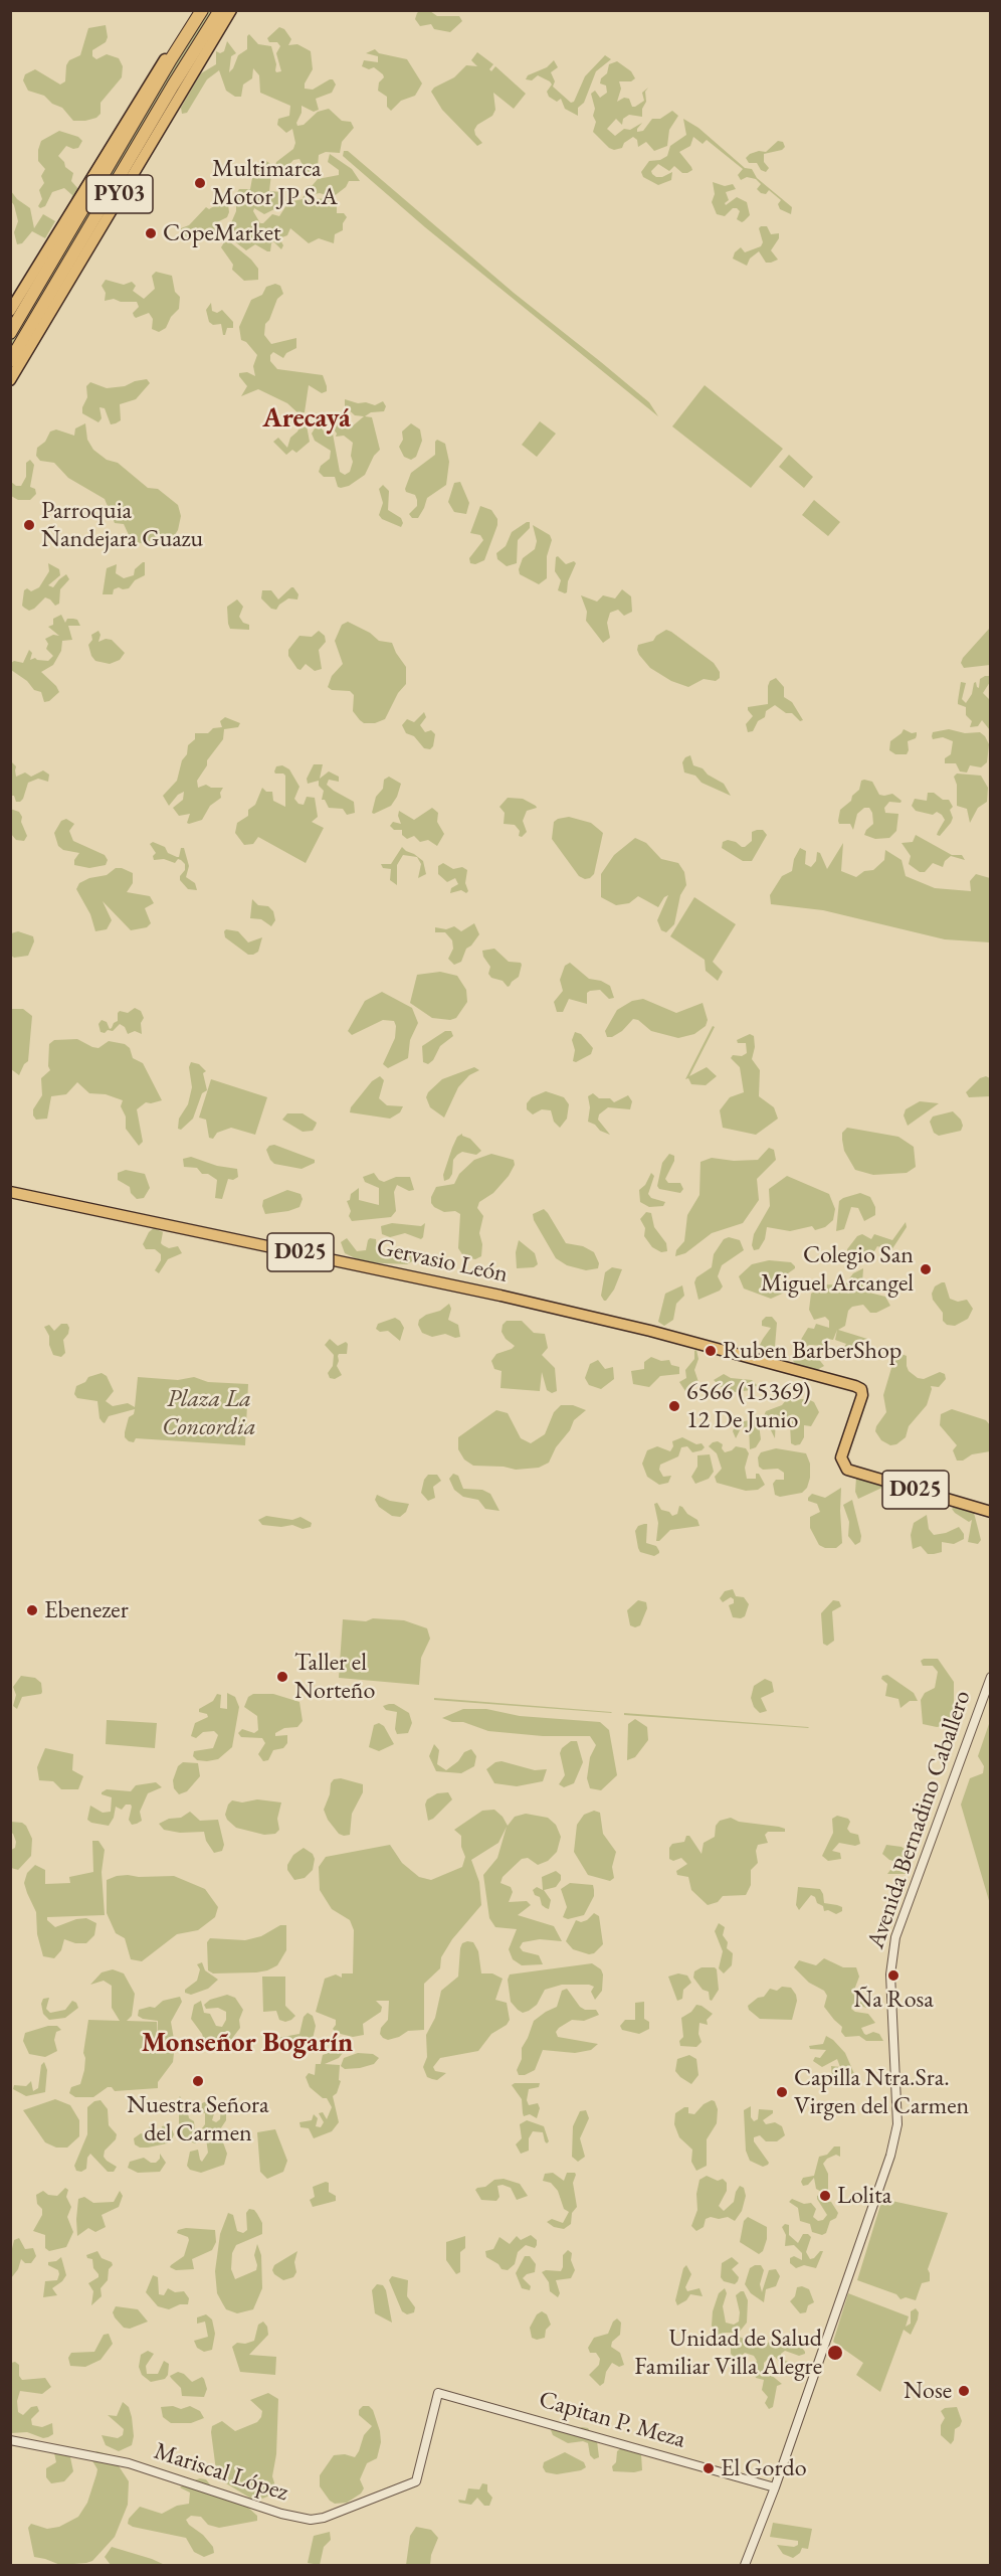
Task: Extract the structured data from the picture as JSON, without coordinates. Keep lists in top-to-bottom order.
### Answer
{
  "streets": {
    "highway": ["PY03"],
    "main road": ["D025", "Gervasio León"],
    "street": ["Avenida Bernadino Caballero", "Capitan P. Meza", "Mariscal López"]
  },
  "crossings": [
    ["Avenida Bernadino Caballero", "Capitan P. Meza"],
    ["Capitan P. Meza", "Mariscal López"]
  ],
  "districts": ["Arecayá", "Monseñor Bogarín"],
  "parks": ["Plaza La Concordia"],
  "places": [
    "Multimarca Motor JP S.A",
    "CopeMarket",
    "Parroquia Ñandejara Guazu",
    "Colegio San Miguel Arcangel",
    "Ruben BarberShop",
    "6566 (15369) 12 De Junio",
    "Ebenezer",
    "Taller el Norteño",
    "Ña Rosa",
    "Nuestra Señora del Carmen",
    "Capilla Ntra.Sra. Virgen del Carmen",
    "Lolita",
    "Unidad de Salud Familiar Villa Alegre",
    "Nose",
    "El Gordo"
  ]
}
